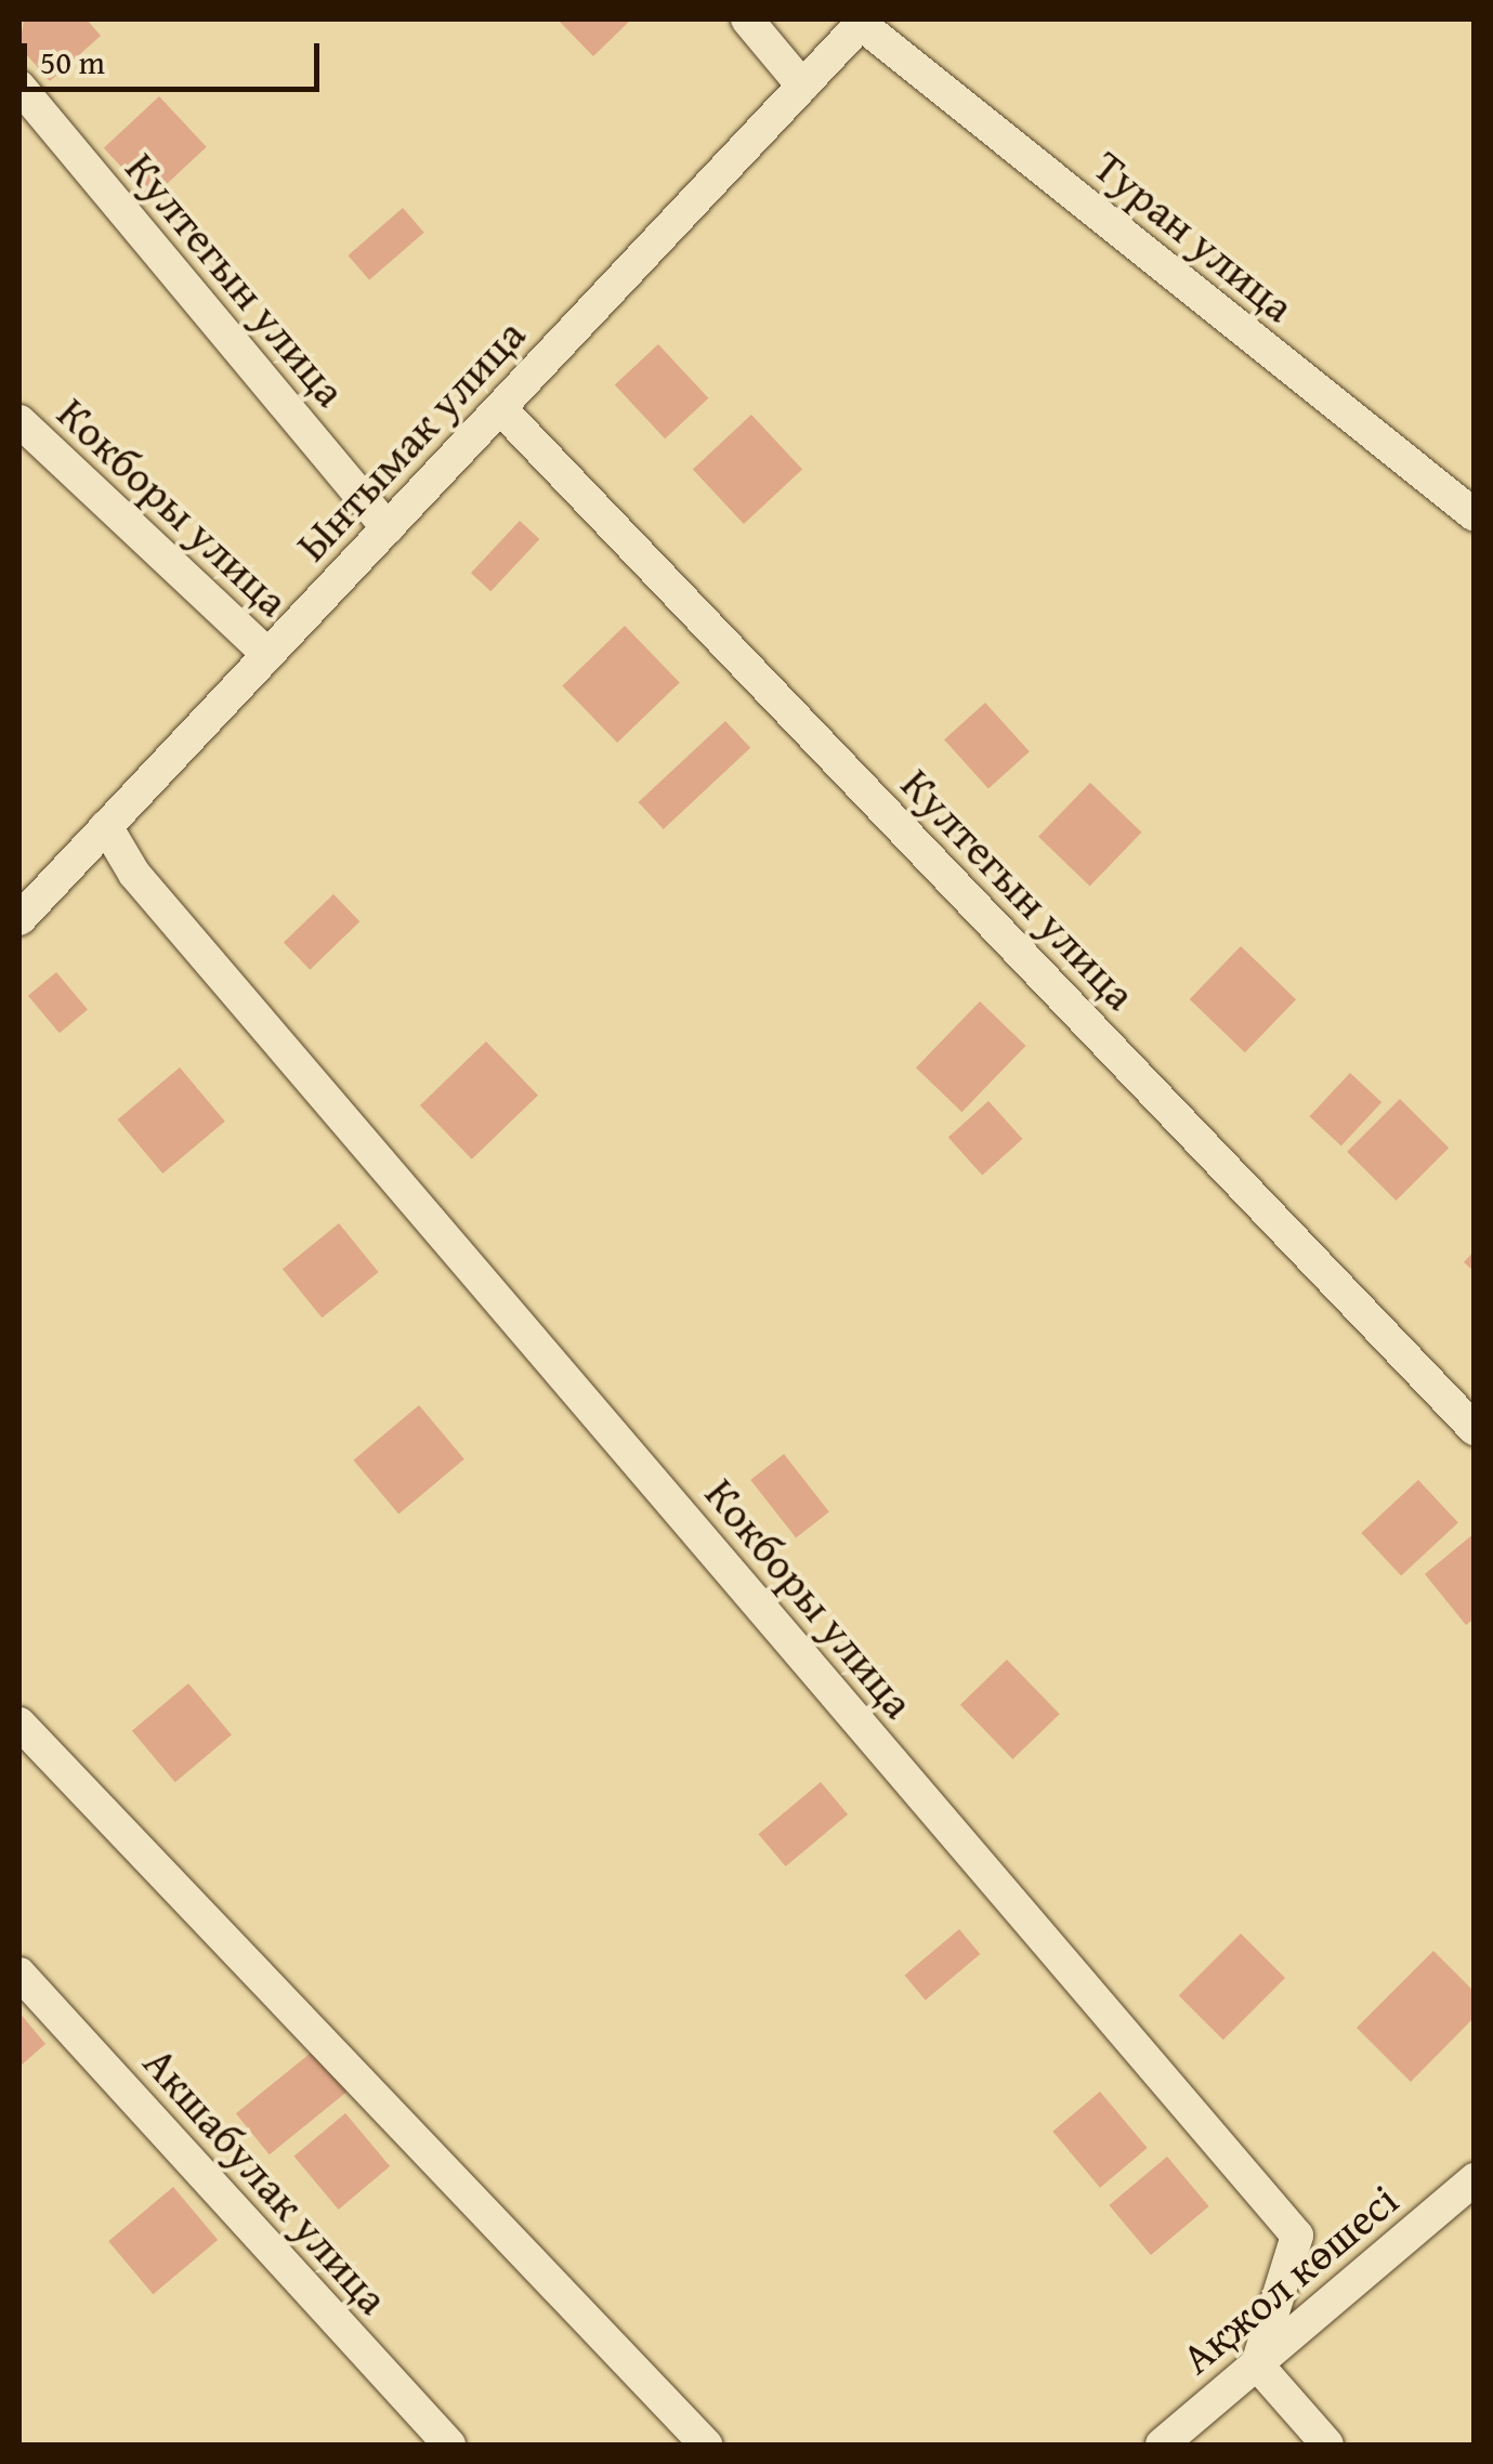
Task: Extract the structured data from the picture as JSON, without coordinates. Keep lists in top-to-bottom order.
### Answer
{
  "streets": {
    "street": [
      "Туран улица",
      "Култегын улица",
      "Ынтымак улица",
      "Кокборы улица",
      "Акшабулак улица",
      "Ақжол көшесі"
    ]
  },
  "crossings": [
    ["Туран улица", "Ынтымак улица"],
    ["Култегын улица", "Ынтымак улица"],
    ["Ынтымак улица", "Кокборы улица"],
    ["Кокборы улица", "Ақжол көшесі"]
  ],
  "scale_bar": "50 m"
}
